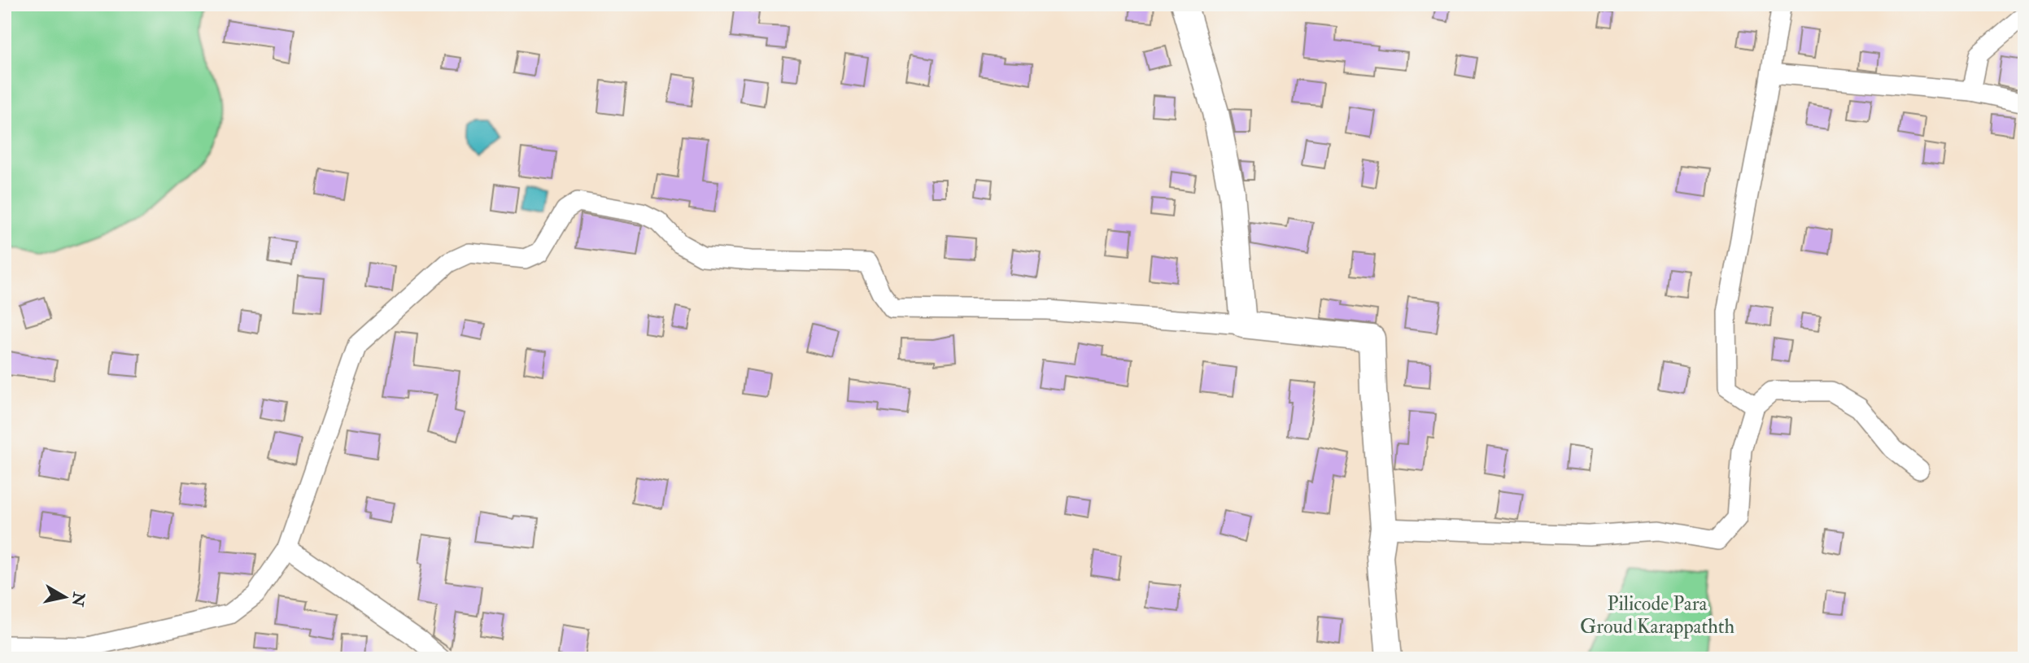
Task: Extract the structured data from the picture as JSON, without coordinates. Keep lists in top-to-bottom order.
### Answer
{
  "parks": ["Pilicode Para Groud Karappathth"],
  "north": "right"
}
